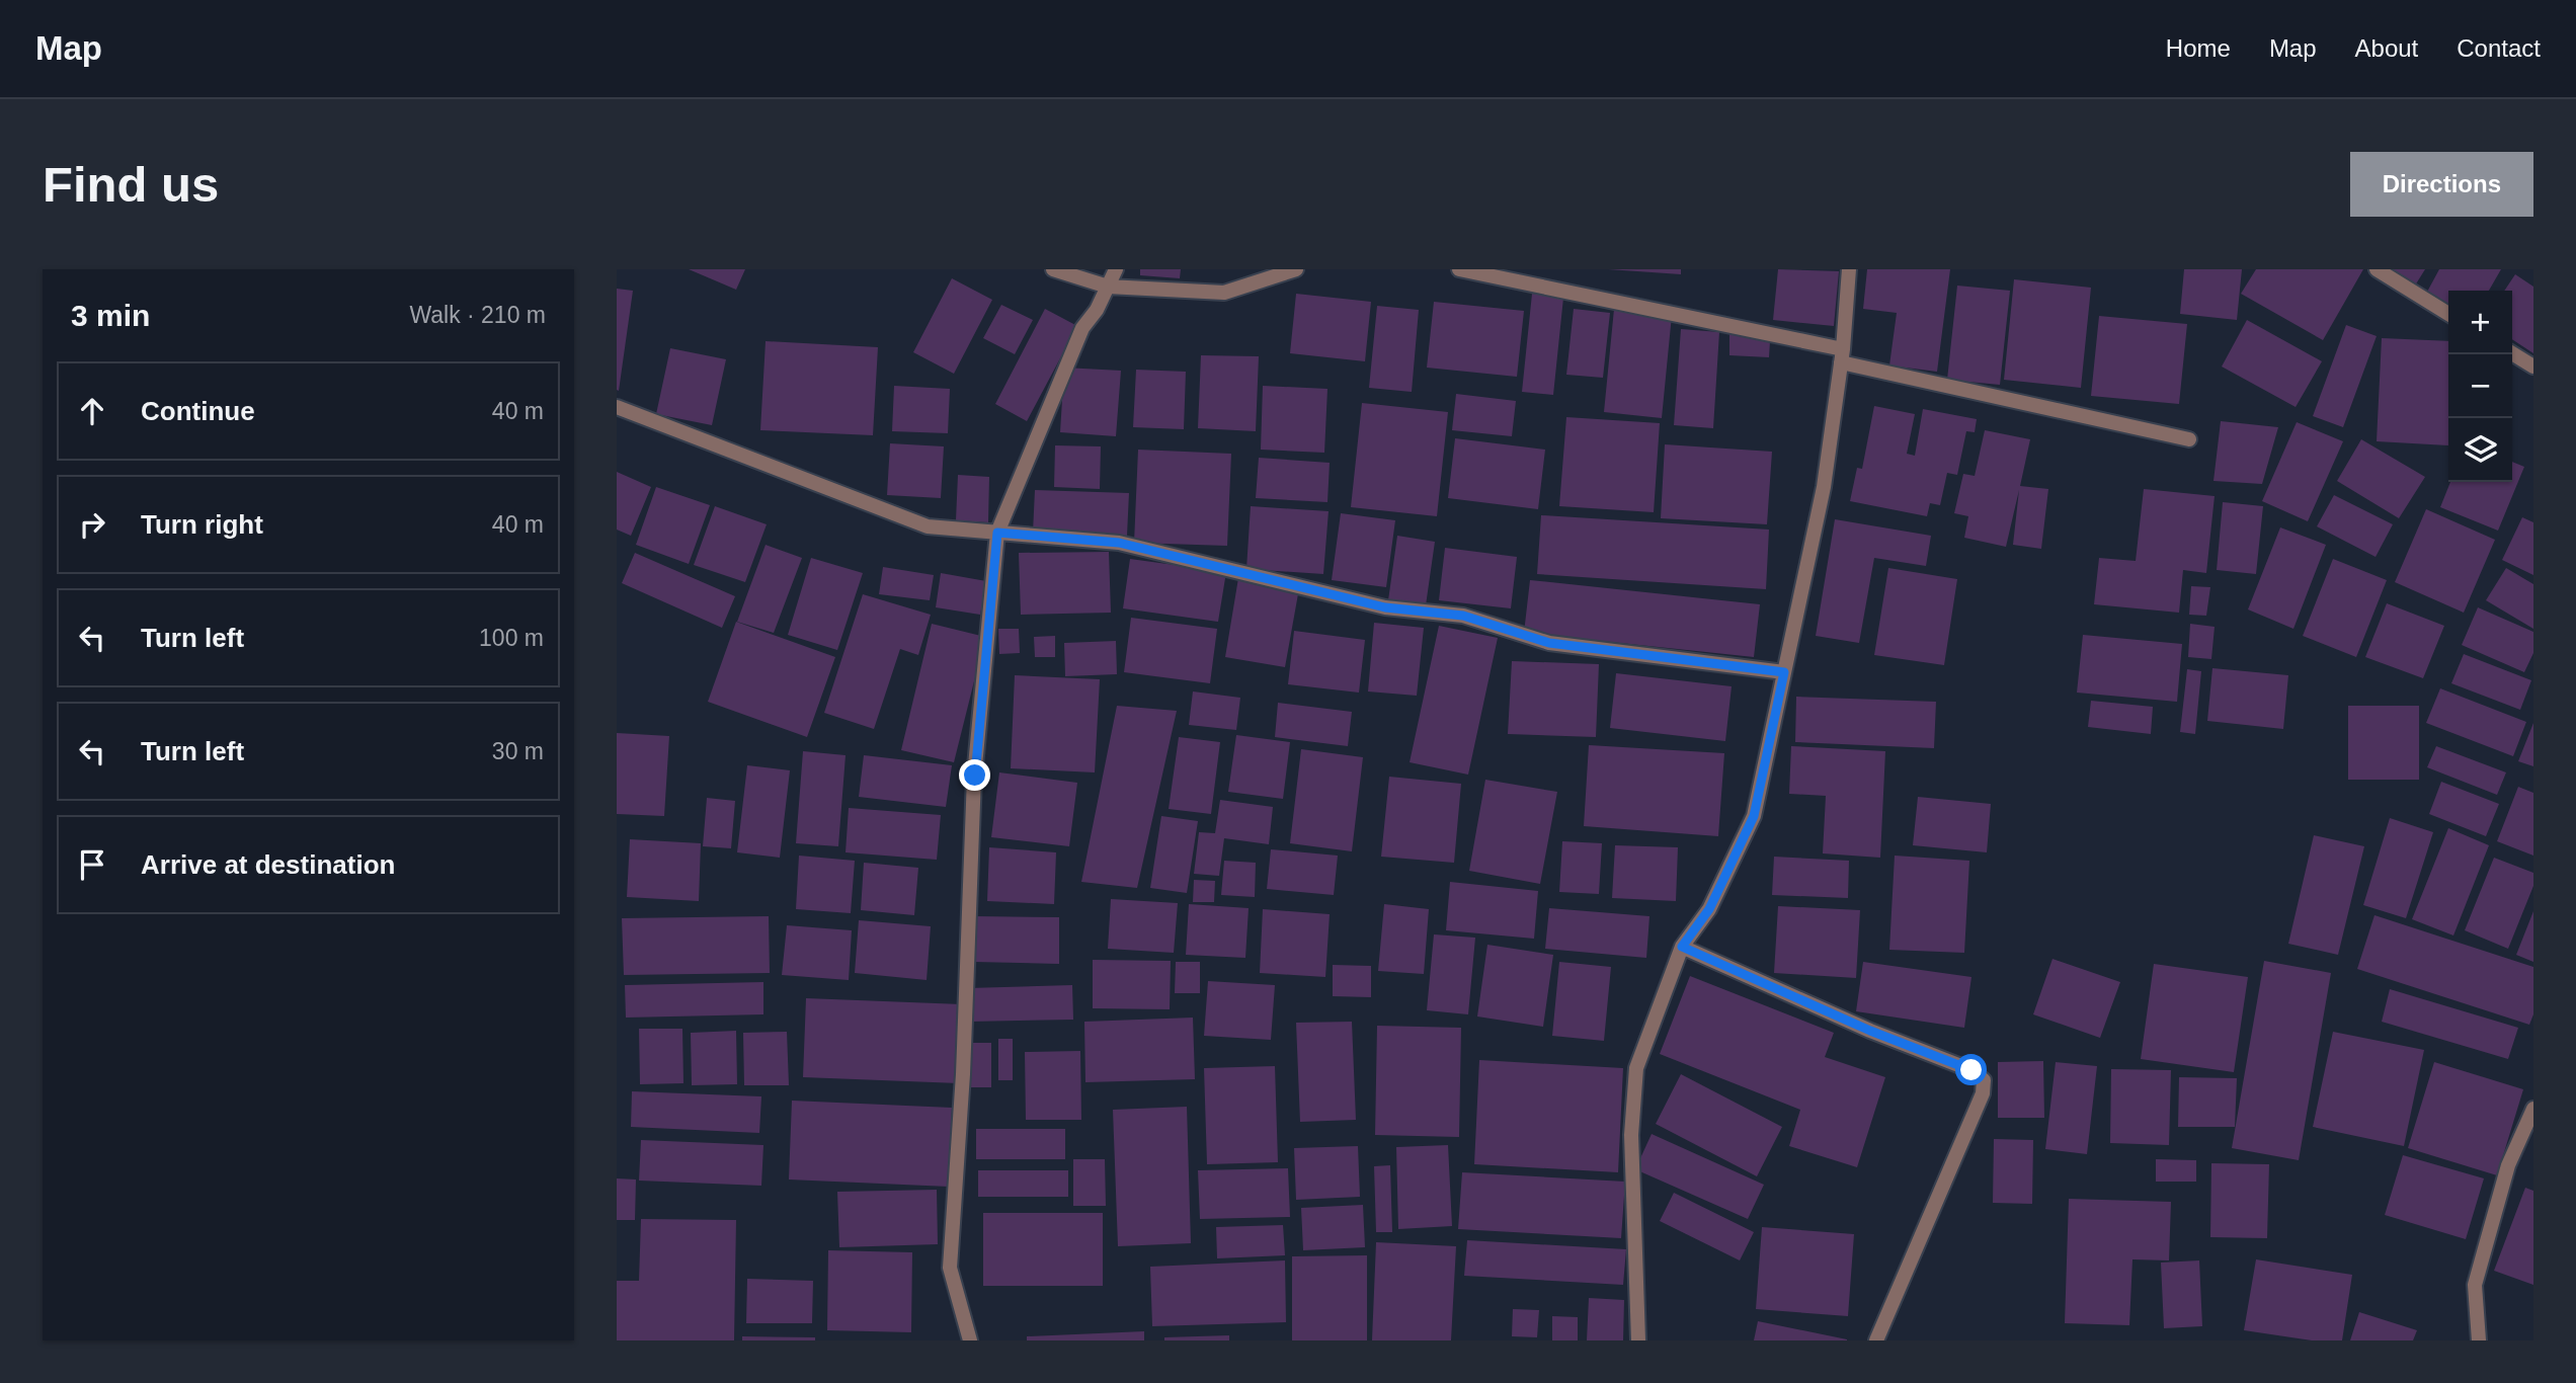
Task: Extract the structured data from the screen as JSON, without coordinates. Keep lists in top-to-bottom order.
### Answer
{
  "page": {
    "header": "Map",
    "nav": [
      "Home",
      "Map",
      "About",
      "Contact"
    ],
    "buttons": "Directions",
    "title": "Find us",
    "heading": ["3 min", "Walk · 210 m"],
    "map_buttons": ["+", "−"],
    "list": [
      ["Continue", "40 m"],
      ["Turn right", "40 m"],
      ["Turn left", "100 m"],
      ["Turn left", "30 m"],
      "Arrive at destination"
    ]
  }
}
